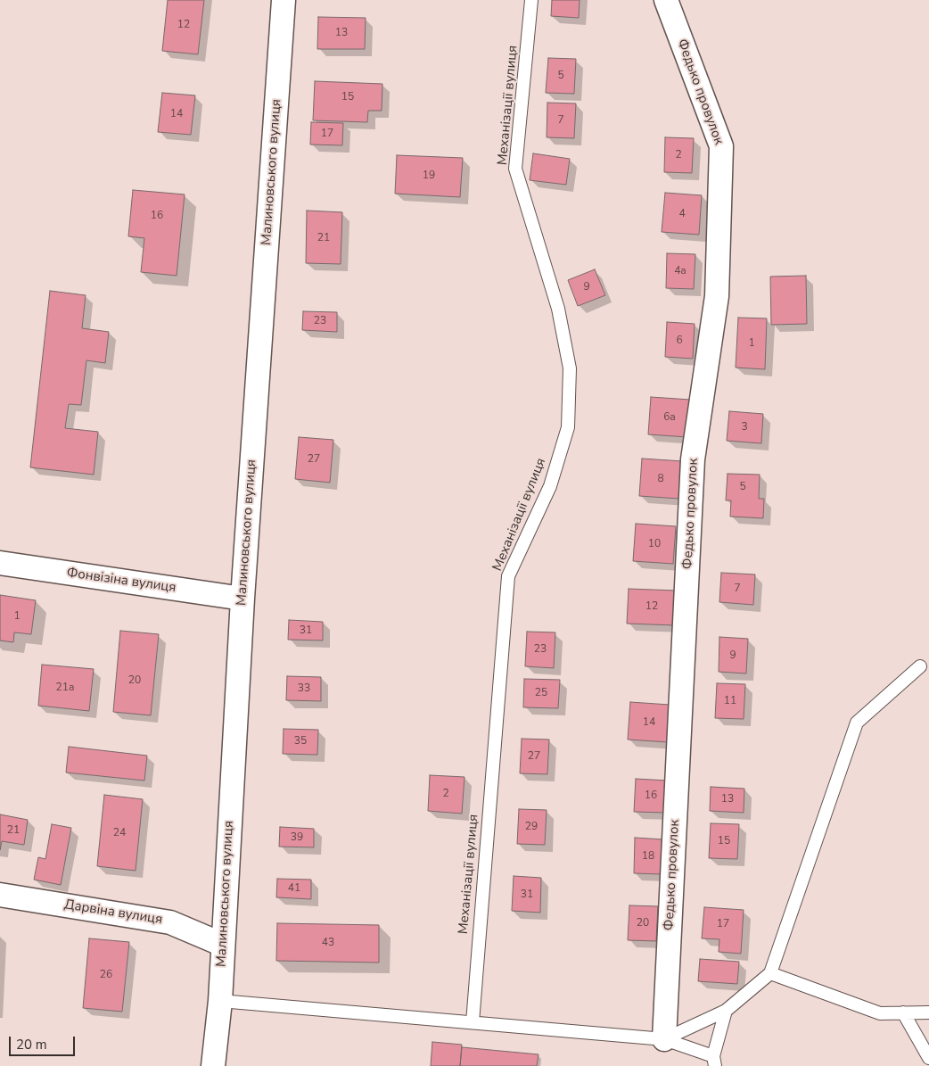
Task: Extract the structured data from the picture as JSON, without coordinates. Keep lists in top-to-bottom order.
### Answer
{
  "streets": {
    "street": [
      "Федько провулок",
      "Малиновського вулиця",
      "Фонвізіна вулиця",
      "Дарвіна вулиця"
    ],
    "lane": ["Механізації вулиця"]
  },
  "crossings": [
    ["Малиновського вулиця", "Фонвізіна вулиця"],
    ["Малиновського вулиця", "Дарвіна вулиця"]
  ],
  "house_numbers": [
    "12",
    "13",
    "5",
    "15",
    "14",
    "7",
    "17",
    "2",
    "19",
    "4",
    "16",
    "21",
    "4а",
    "9",
    "23",
    "6",
    "1",
    "6а",
    "3",
    "27",
    "8",
    "5",
    "10",
    "7",
    "12",
    "1",
    "31",
    "23",
    "9",
    "20",
    "21а",
    "33",
    "25",
    "11",
    "14",
    "35",
    "27",
    "2",
    "16",
    "13",
    "29",
    "21",
    "24",
    "39",
    "15",
    "18",
    "41",
    "31",
    "20",
    "17",
    "43",
    "26"
  ],
  "scale_bar": "20 m"
}
